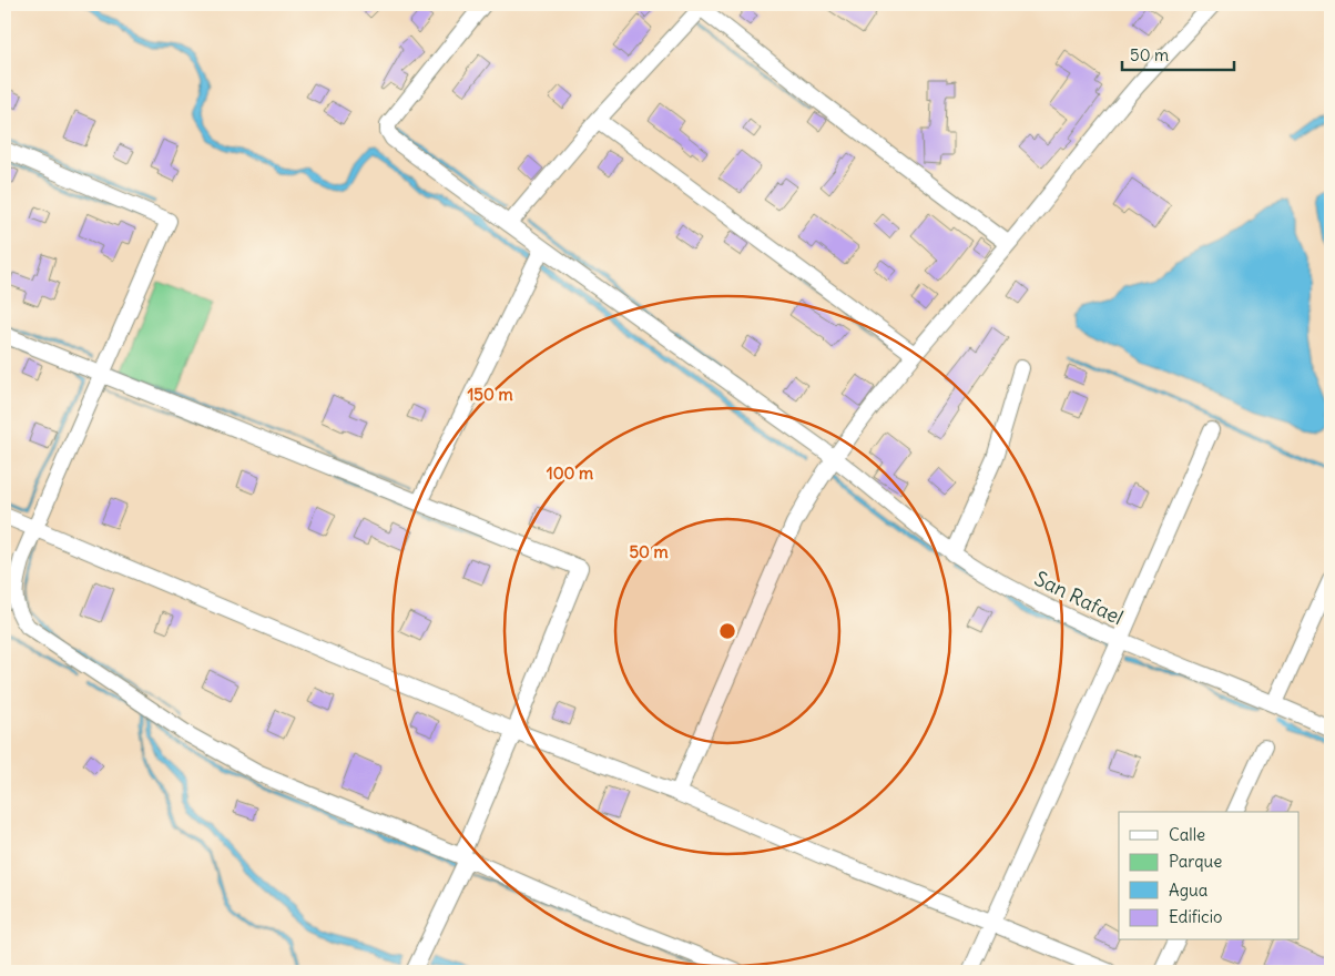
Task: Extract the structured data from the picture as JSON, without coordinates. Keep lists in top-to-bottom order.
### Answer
{
  "streets": {
    "street": ["San Rafael"]
  },
  "legend": [
    "Calle",
    "Parque",
    "Agua",
    "Edificio"
  ],
  "scale_bar": "50 m",
  "rings": ["150 m", "100 m", "50 m"]
}
